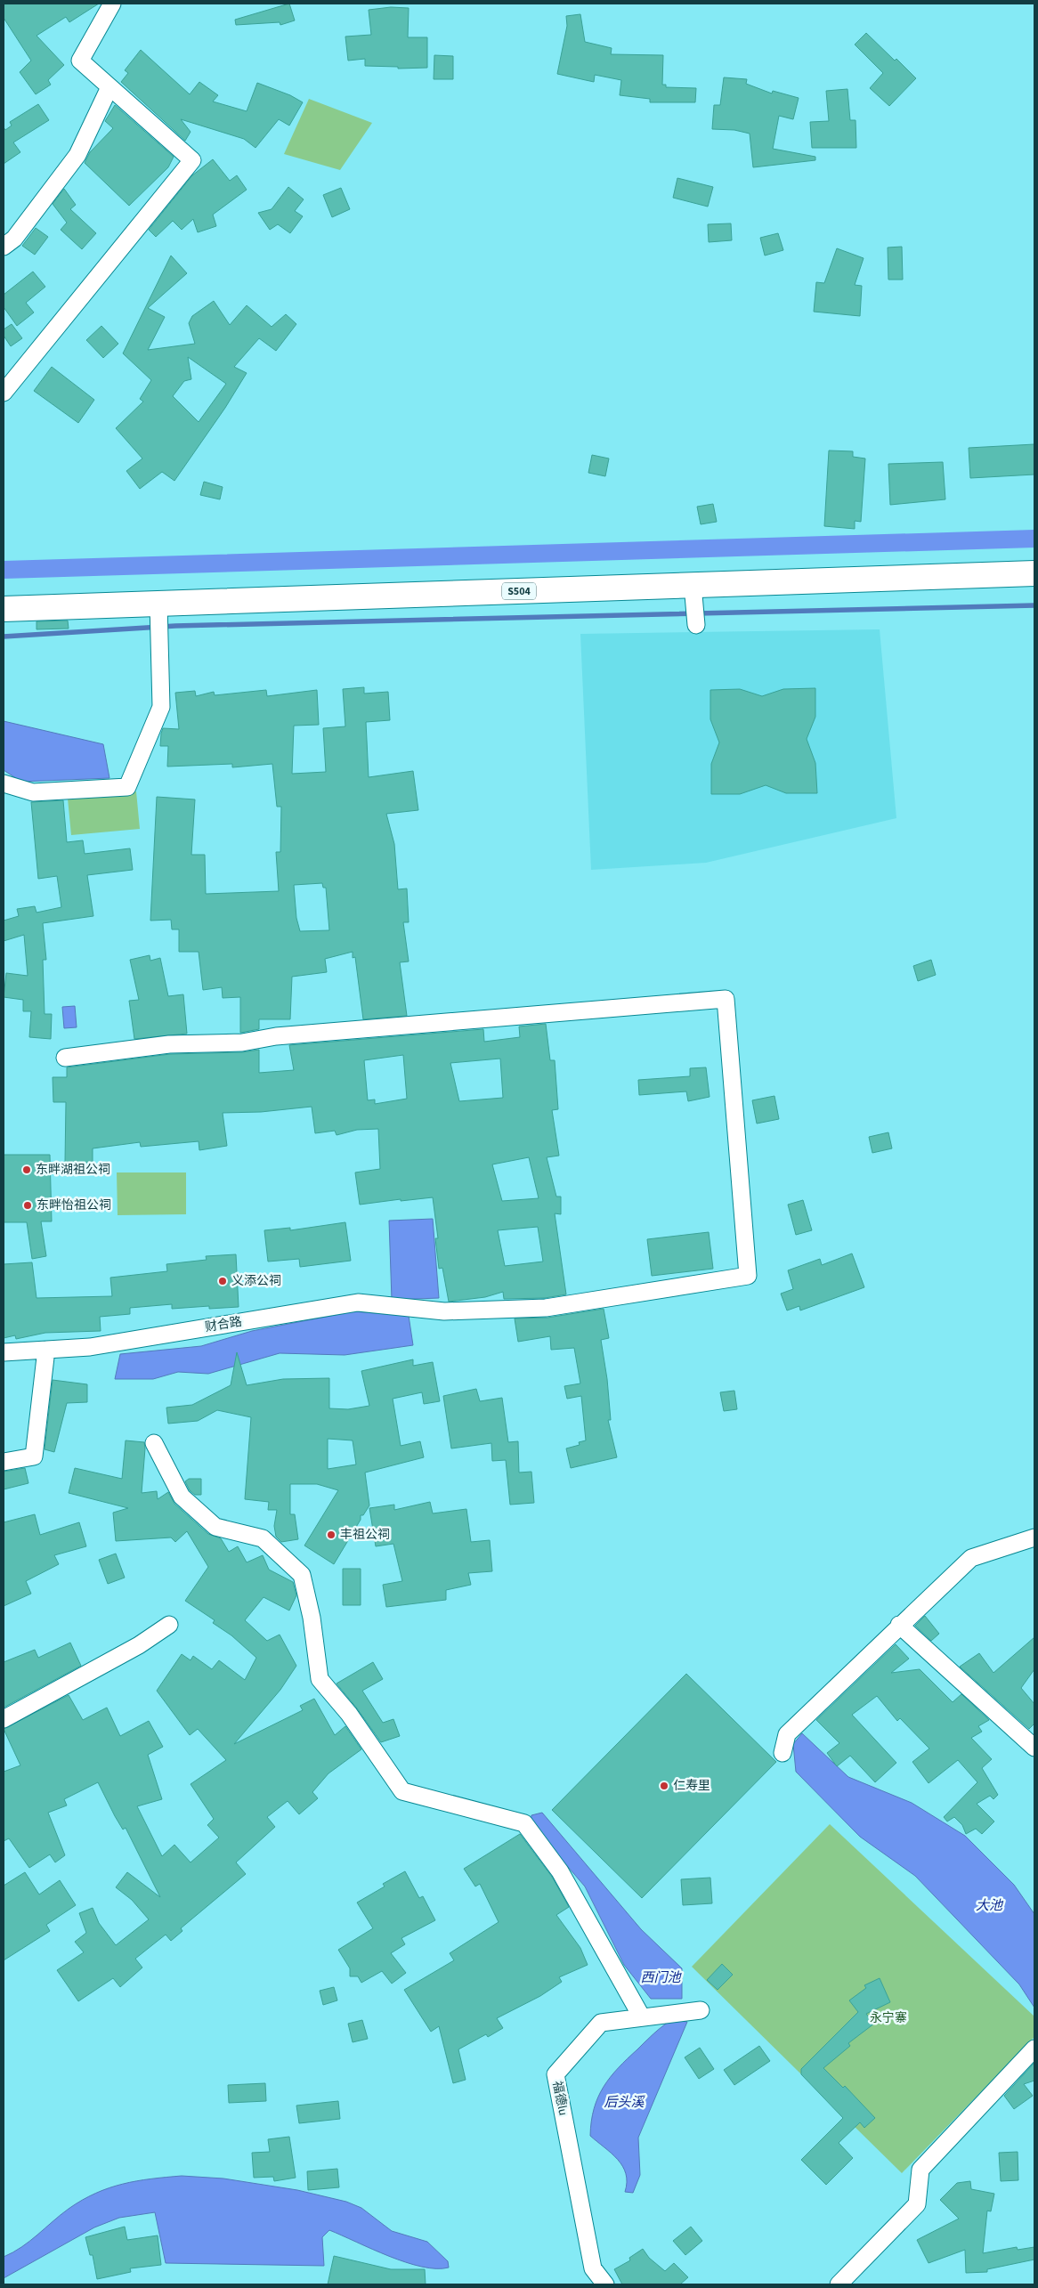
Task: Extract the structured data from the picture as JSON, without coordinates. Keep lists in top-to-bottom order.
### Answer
{
  "streets": {
    "main road": ["S504"],
    "street": ["财合路", "福德lu"]
  },
  "water": ["大池", "西门池", "后头溪"],
  "parks": ["永宁寨"],
  "places": [
    "东畔湖祖公祠",
    "东畔怡祖公祠",
    "义添公祠",
    "丰祖公祠",
    "仁寿里"
  ]
}
